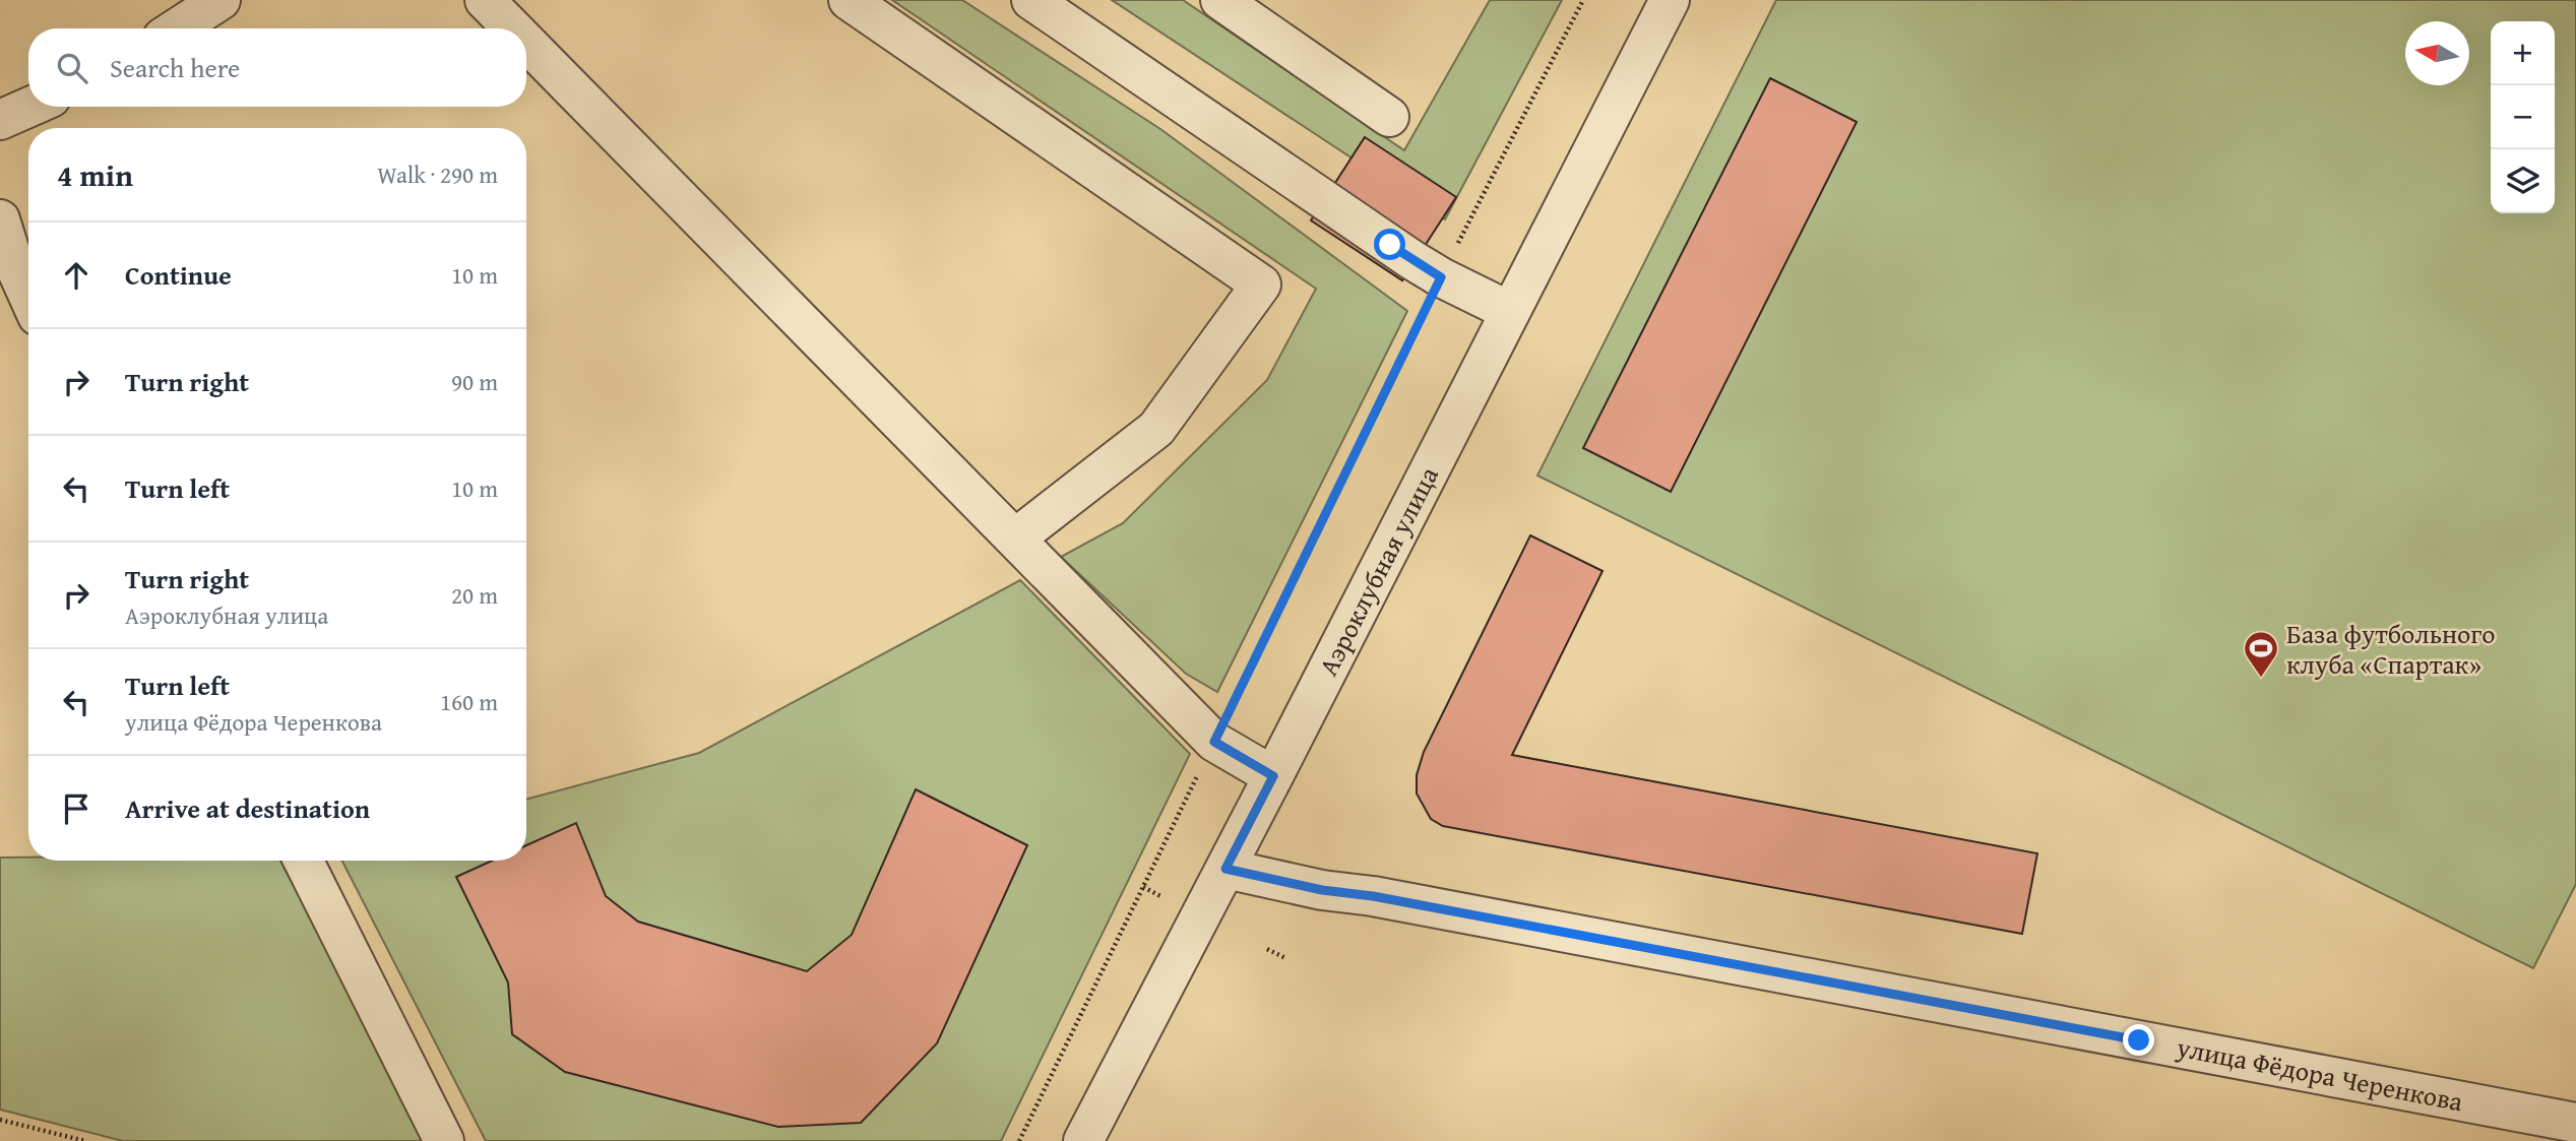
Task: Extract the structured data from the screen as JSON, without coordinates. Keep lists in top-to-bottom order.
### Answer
{
  "streets": {
    "street": ["Аэроклубная улица", "улица Фёдора Черенкова"]
  },
  "crossings": [
    ["Аэроклубная улица", "улица Фёдора Черенкова"]
  ],
  "places": {
    "sports": ["База футбольного клуба «Спартак»"]
  },
  "north": "left",
  "page": {
    "map_buttons": ["+", "−"],
    "search": "Search here",
    "heading": ["4 min", "Walk · 290 m"],
    "list": [
      ["Continue", "10 m"],
      ["Turn right", "90 m"],
      ["Turn left", "10 m"],
      ["Turn right", "Аэроклубная улица", "20 m"],
      ["Turn left", "улица Фёдора Черенкова", "160 m"],
      "Arrive at destination"
    ]
  }
}
